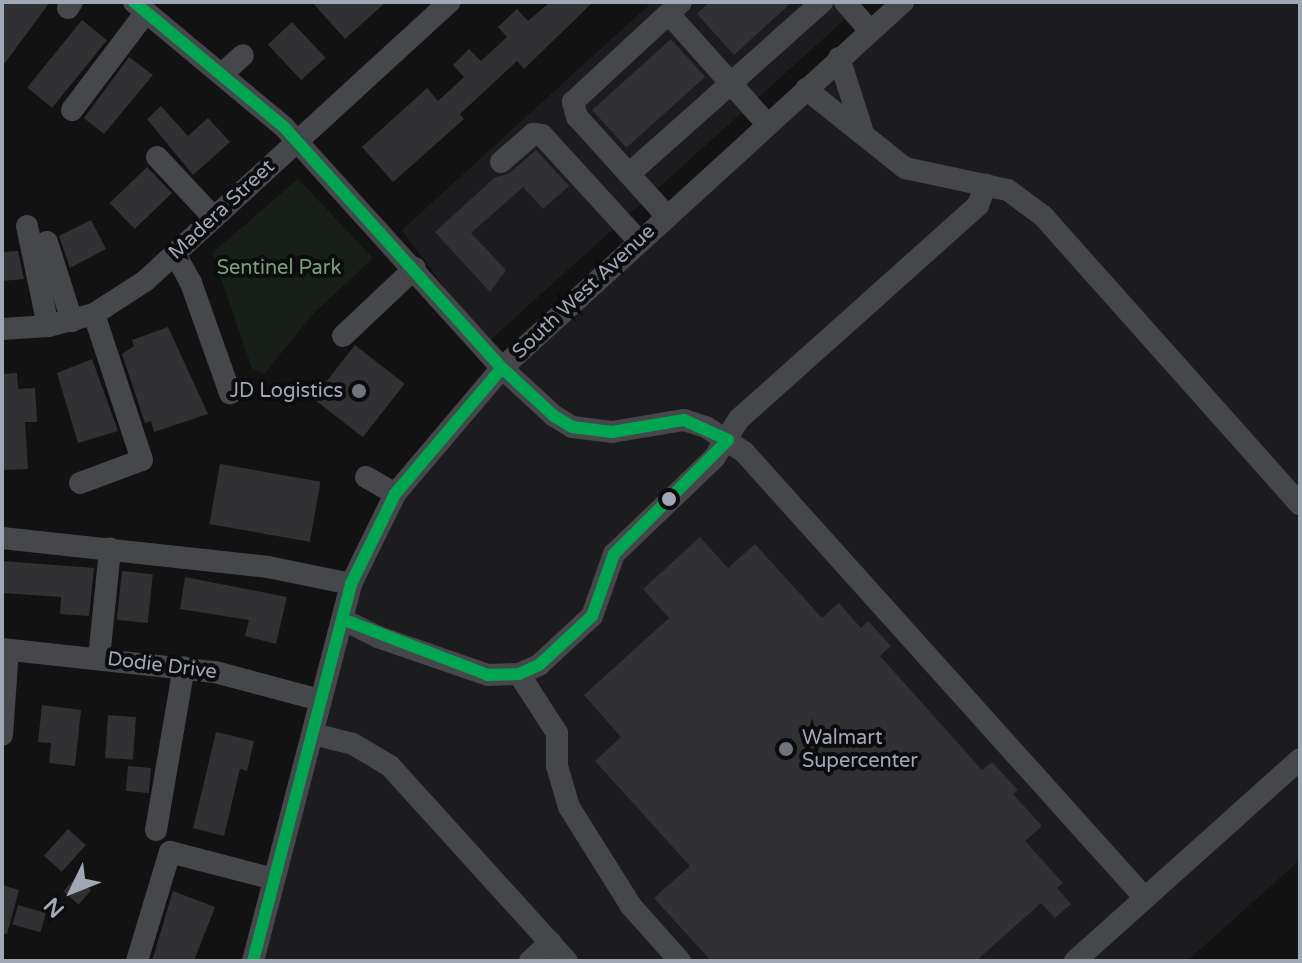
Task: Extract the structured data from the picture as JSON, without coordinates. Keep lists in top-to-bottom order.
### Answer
{
  "streets": {
    "street": ["Madera Street", "South West Avenue", "Dodie Drive"]
  },
  "crossings": [
    ["South West Avenue", "Dodie Drive"]
  ],
  "parks": ["Sentinel Park"],
  "places": ["JD Logistics", "Walmart Supercenter"],
  "north": "bottom left"
}
